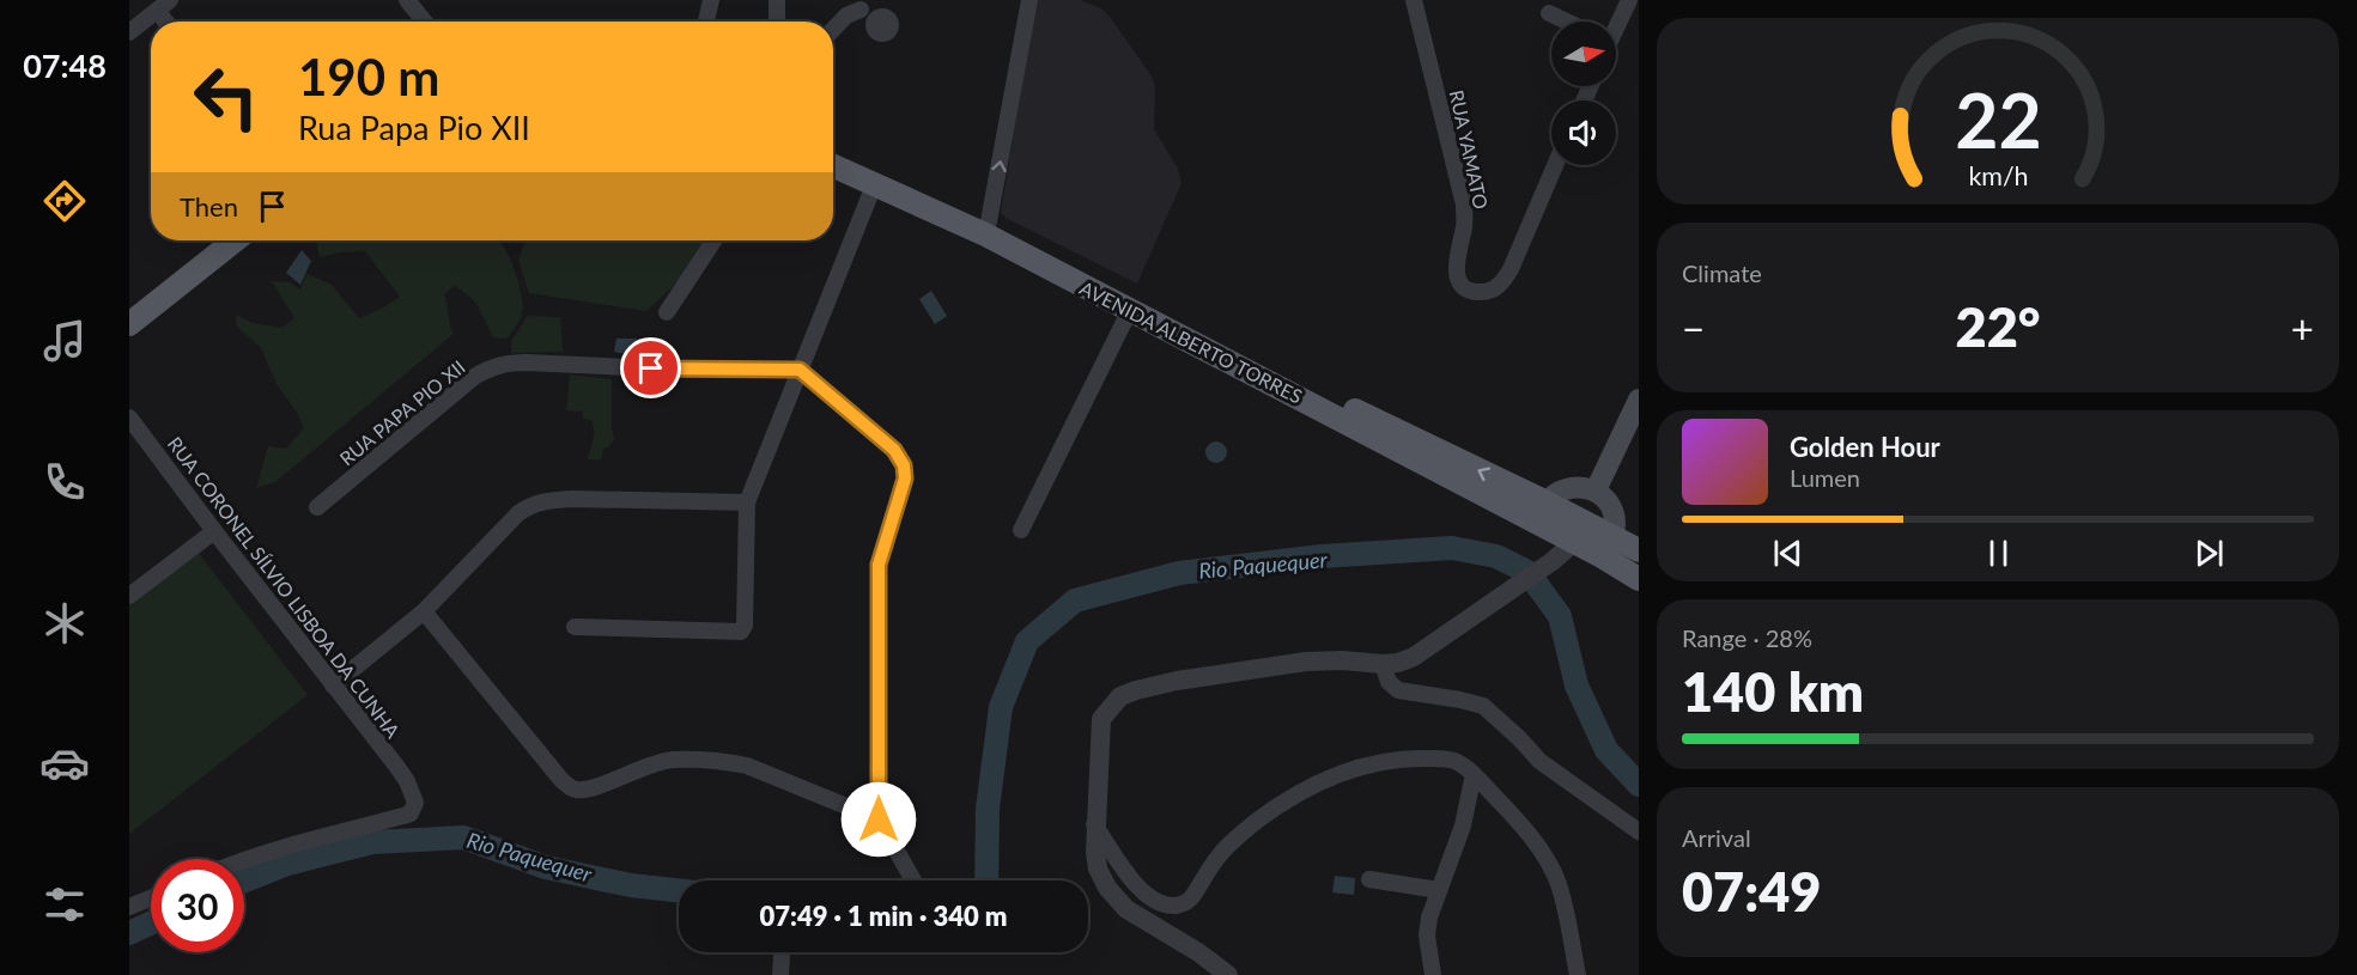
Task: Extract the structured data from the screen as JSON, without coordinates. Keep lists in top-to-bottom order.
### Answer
{
  "streets": {
    "main road": ["AVENIDA ALBERTO TORRES"],
    "street": ["RUA YAMATO", "RUA PAPA PIO XII", "RUA CORONEL SÍLVIO LISBOA DA CUNHA"]
  },
  "water": ["Rio Paquequer"],
  "north": "right",
  "page": {
    "tabs": "07:48",
    "turn": ["190 m", "Rua Papa Pio XII"],
    "then": "Then",
    "tile": [
      "Climate",
      ["Range · 28%", "140 km"],
      ["Arrival", "07:49"]
    ],
    "heat": ["−", "22°", "+"],
    "song": ["Golden Hour", "Lumen"],
    "limit": "30",
    "trip": "07:49 · 1 min · 340 m",
    "gauge": ["22", "km/h"]
  }
}
